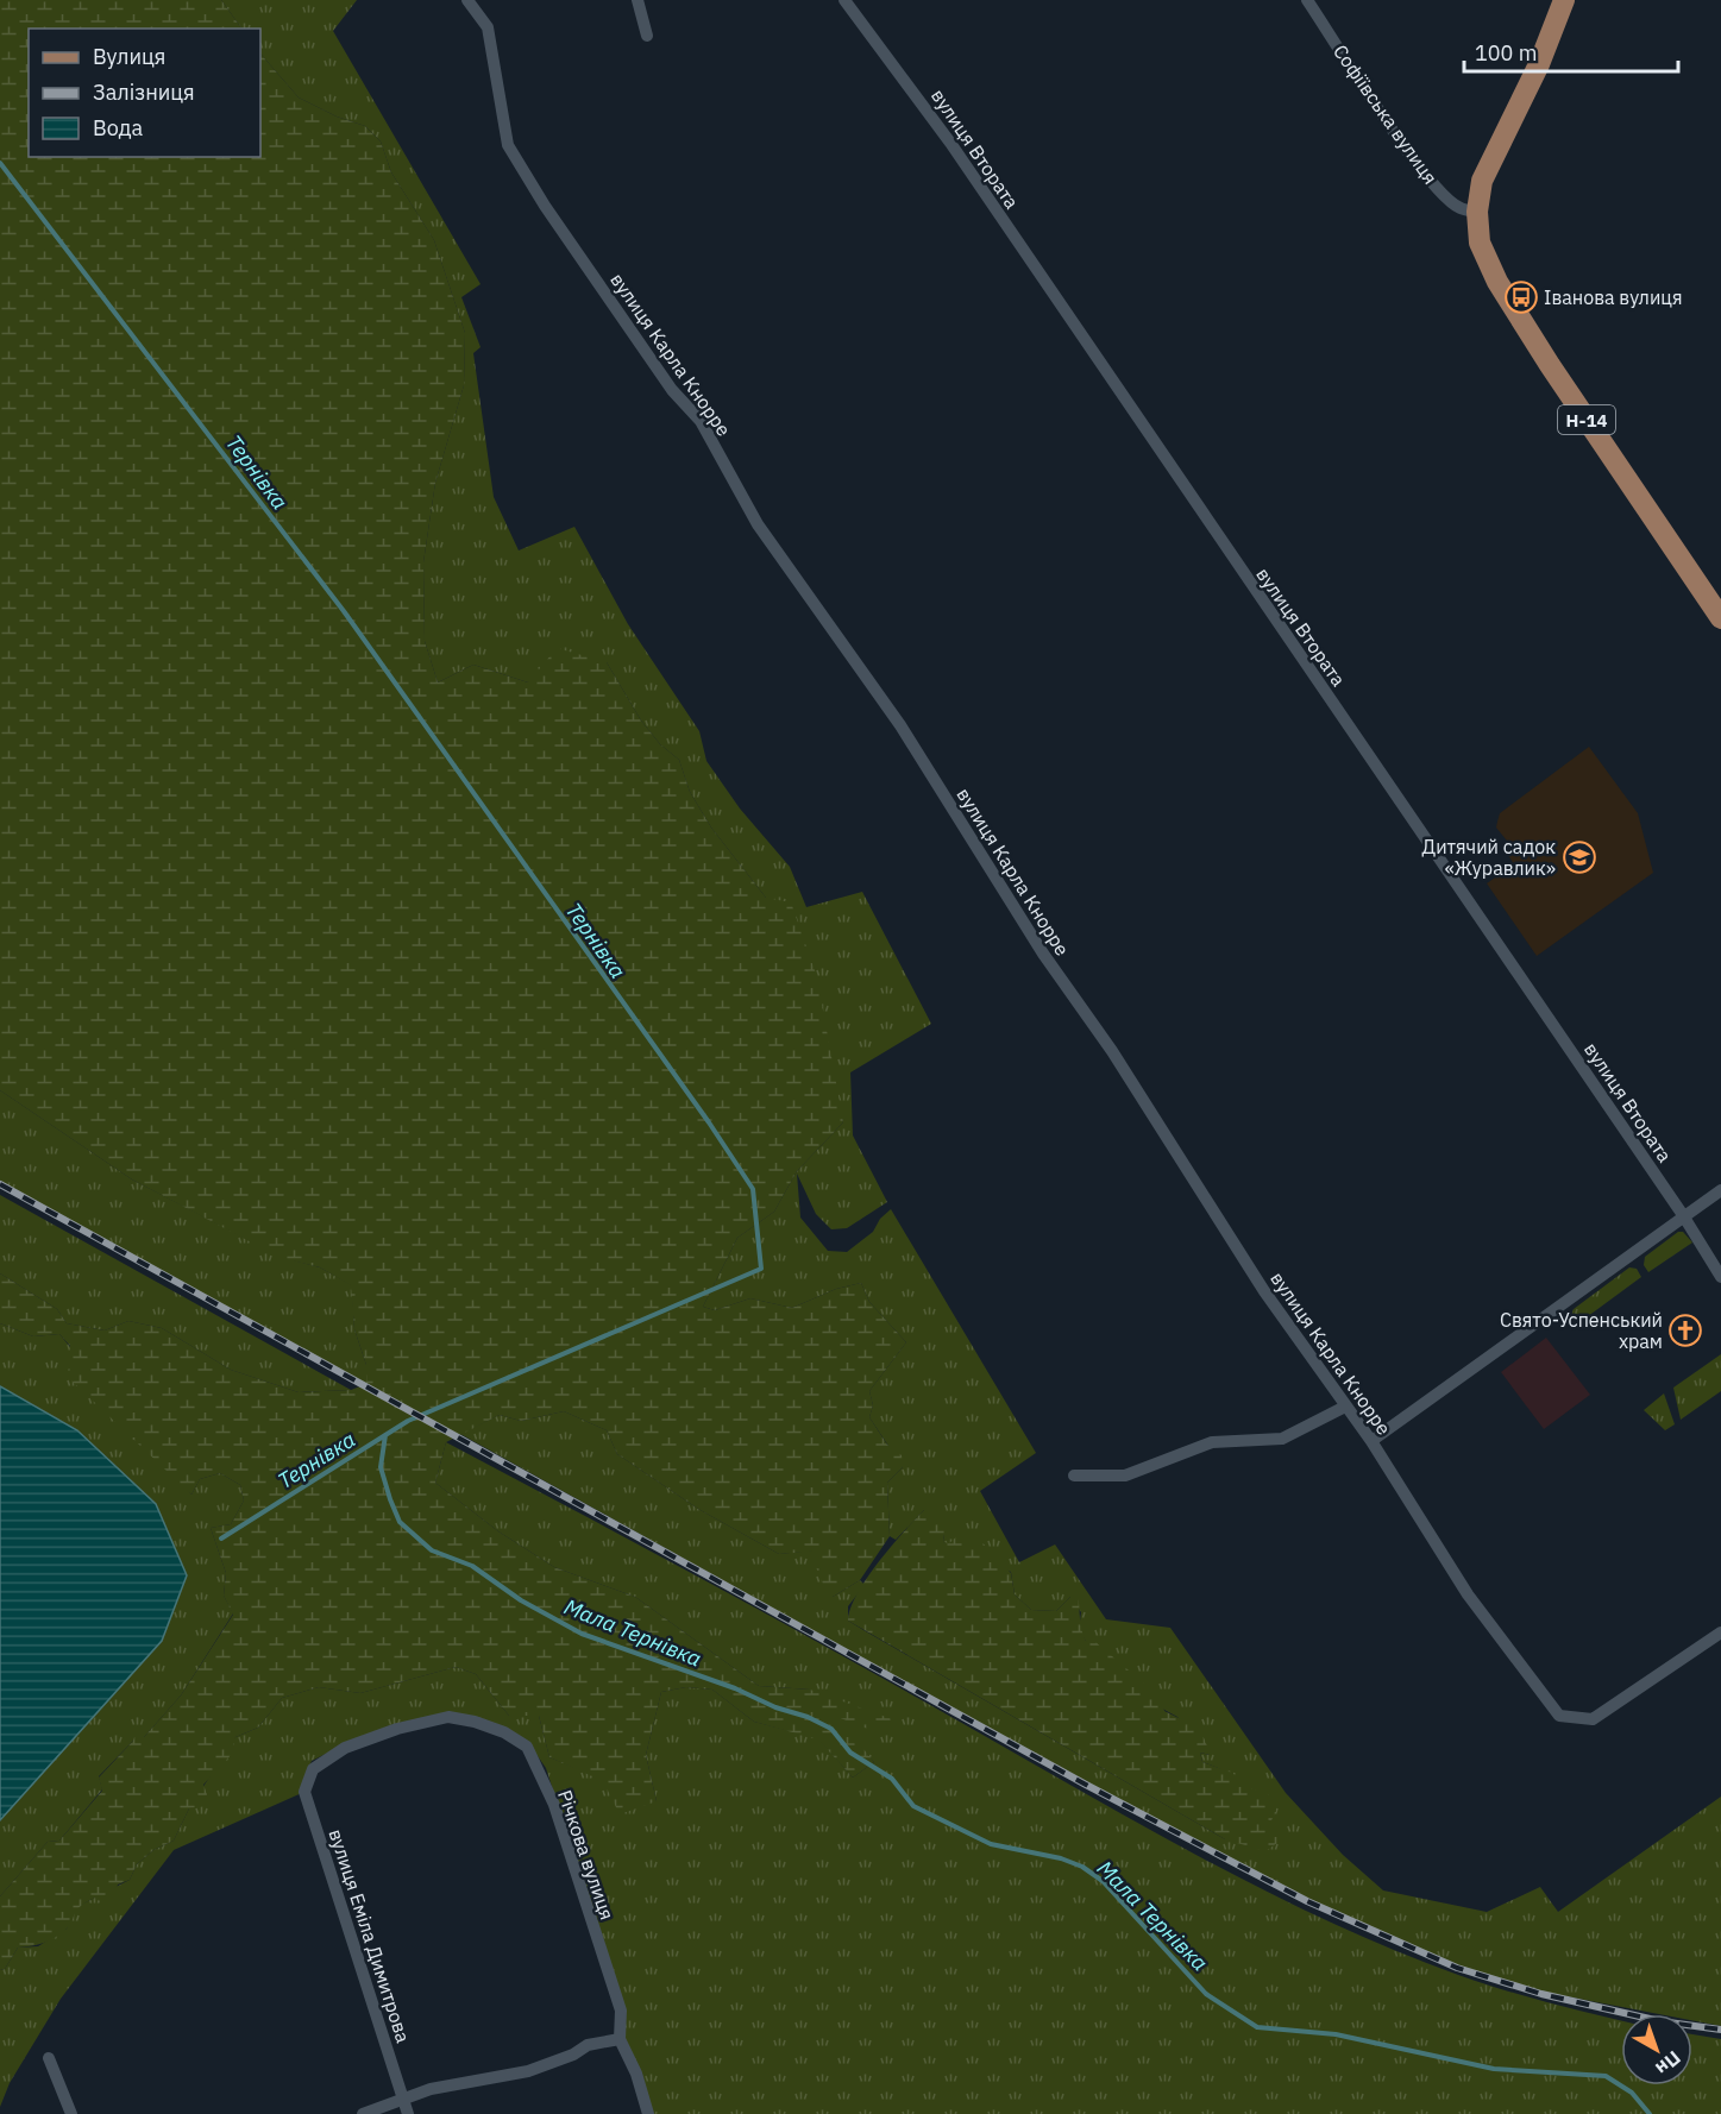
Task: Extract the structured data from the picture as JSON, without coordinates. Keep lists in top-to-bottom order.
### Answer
{
  "streets": {
    "main road": ["Н-14"],
    "street": [
      "Софіївська вулиця",
      "вулиця Втората",
      "вулиця Карла Кнорре",
      "Річкова вулиця",
      "вулиця Еміла Димитрова"
    ]
  },
  "crossings": [
    ["Софіївська вулиця", "Н-14"],
    ["Річкова вулиця", "вулиця Еміла Димитрова"]
  ],
  "water": ["Тернівка", "Мала Тернівка"],
  "places": {
    "bus stop": ["Іванова вулиця"],
    "school or university": ["Дитячий садок «Журавлик»"],
    "church": ["Свято-Успенський храм"]
  },
  "legend": ["Вулиця", "Залізниця", "Вода"],
  "scale_bar": "100 m",
  "north": "bottom right"
}
